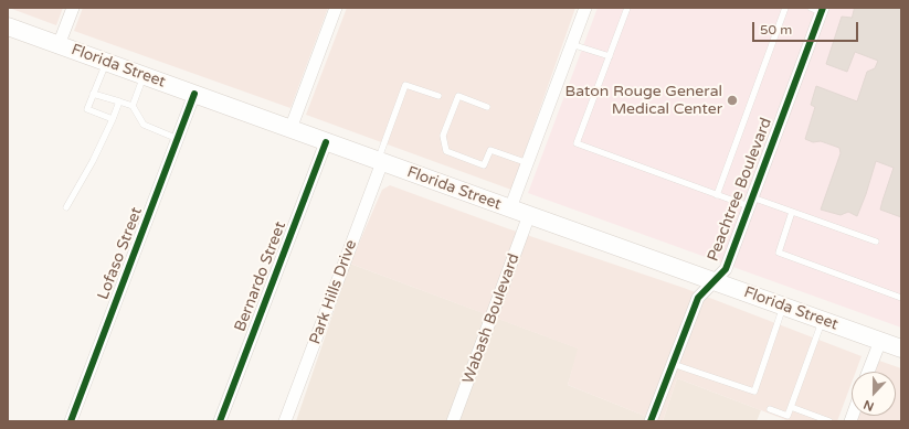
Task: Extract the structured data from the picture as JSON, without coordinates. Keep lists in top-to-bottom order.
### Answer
{
  "streets": {
    "main road": ["Florida Street"],
    "street": [
      "Peachtree Boulevard",
      "Lofaso Street",
      "Bernardo Street",
      "Park Hills Drive",
      "Wabash Boulevard"
    ]
  },
  "crossings": [
    ["Florida Street", "Peachtree Boulevard"],
    ["Florida Street", "Lofaso Street"],
    ["Florida Street", "Bernardo Street"],
    ["Florida Street", "Park Hills Drive"],
    ["Florida Street", "Wabash Boulevard"]
  ],
  "places": ["Baton Rouge General Medical Center"],
  "scale_bar": "50 m",
  "north": "bottom"
}
